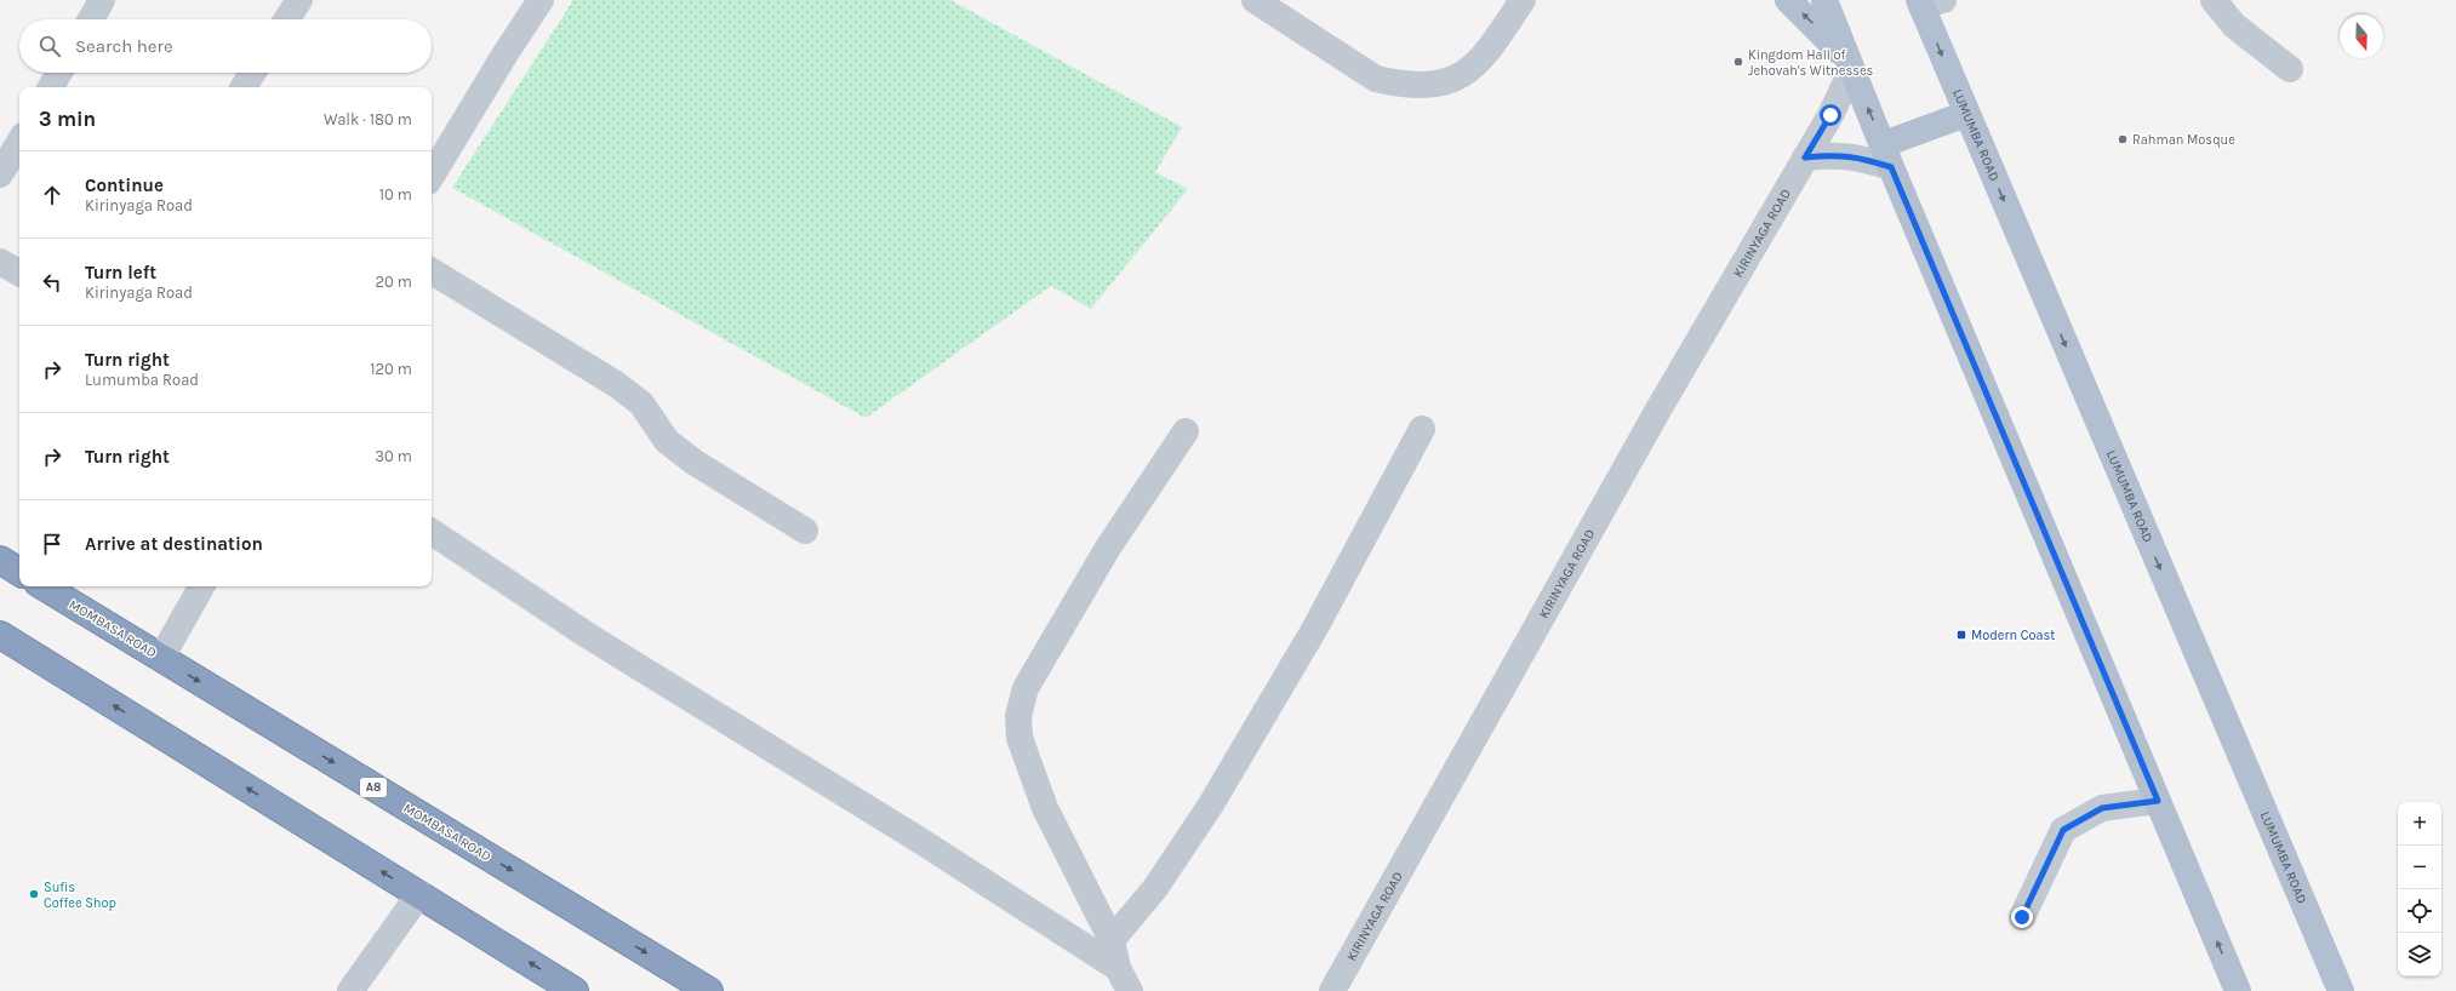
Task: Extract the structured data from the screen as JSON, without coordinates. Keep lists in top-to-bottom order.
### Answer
{
  "streets": {
    "highway": ["MOMBASA ROAD", "A8"],
    "main road": ["LUMUMBA ROAD"],
    "street": ["KIRINYAGA ROAD"]
  },
  "places": {
    "other": ["Kingdom Hall of Jehovah's Witnesses", "Rahman Mosque", "Sufis Coffee Shop"],
    "transit": ["Modern Coast"]
  },
  "north": "bottom",
  "page": {
    "search": "Search here",
    "heading": ["3 min", "Walk · 180 m"],
    "list": [
      ["Continue", "Kirinyaga Road", "10 m"],
      ["Turn left", "Kirinyaga Road", "20 m"],
      ["Turn right", "Lumumba Road", "120 m"],
      ["Turn right", "30 m"],
      "Arrive at destination"
    ],
    "map_buttons": ["+", "−"]
  }
}
